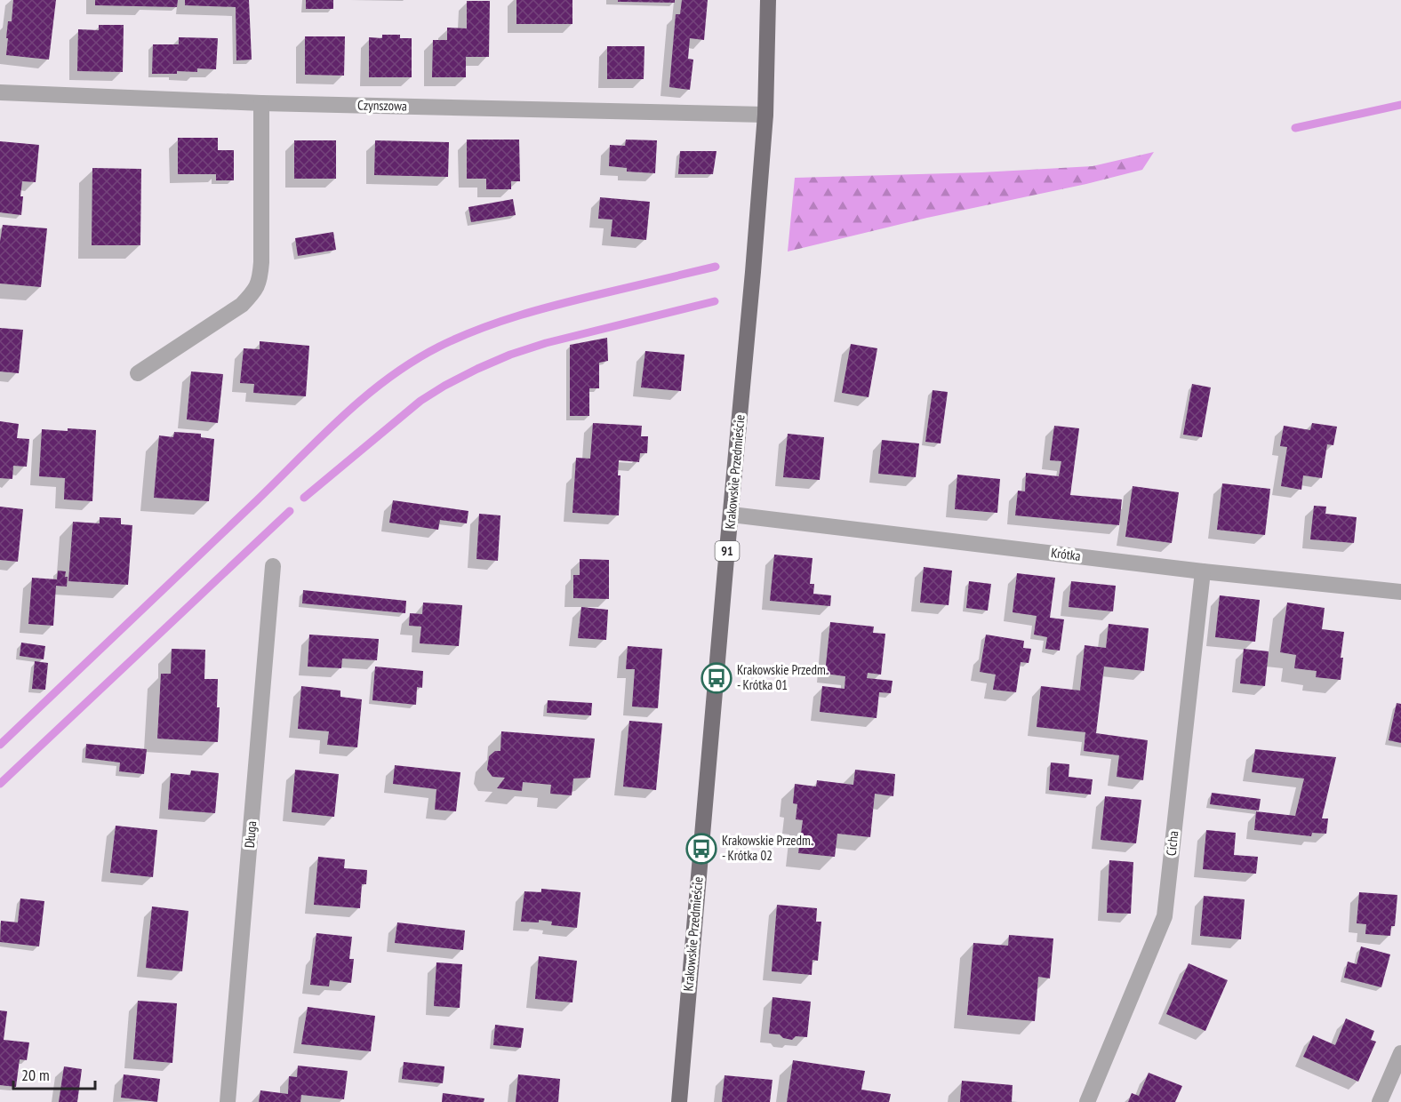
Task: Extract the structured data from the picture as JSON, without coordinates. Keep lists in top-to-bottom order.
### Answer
{
  "streets": {
    "main road": ["Krakowskie Przedmieście", "91"],
    "street": [
      "Czynszowa",
      "Krótka",
      "Długa",
      "Cicha"
    ]
  },
  "crossings": [
    ["Czynszowa", "Krakowskie Przedmieście"],
    ["Krakowskie Przedmieście", "Krótka"],
    ["Krótka", "Cicha"]
  ],
  "places": {
    "bus stop": ["Krakowskie Przedm. - Krótka 01", "Krakowskie Przedm. - Krótka 02"]
  },
  "scale_bar": "20 m"
}
